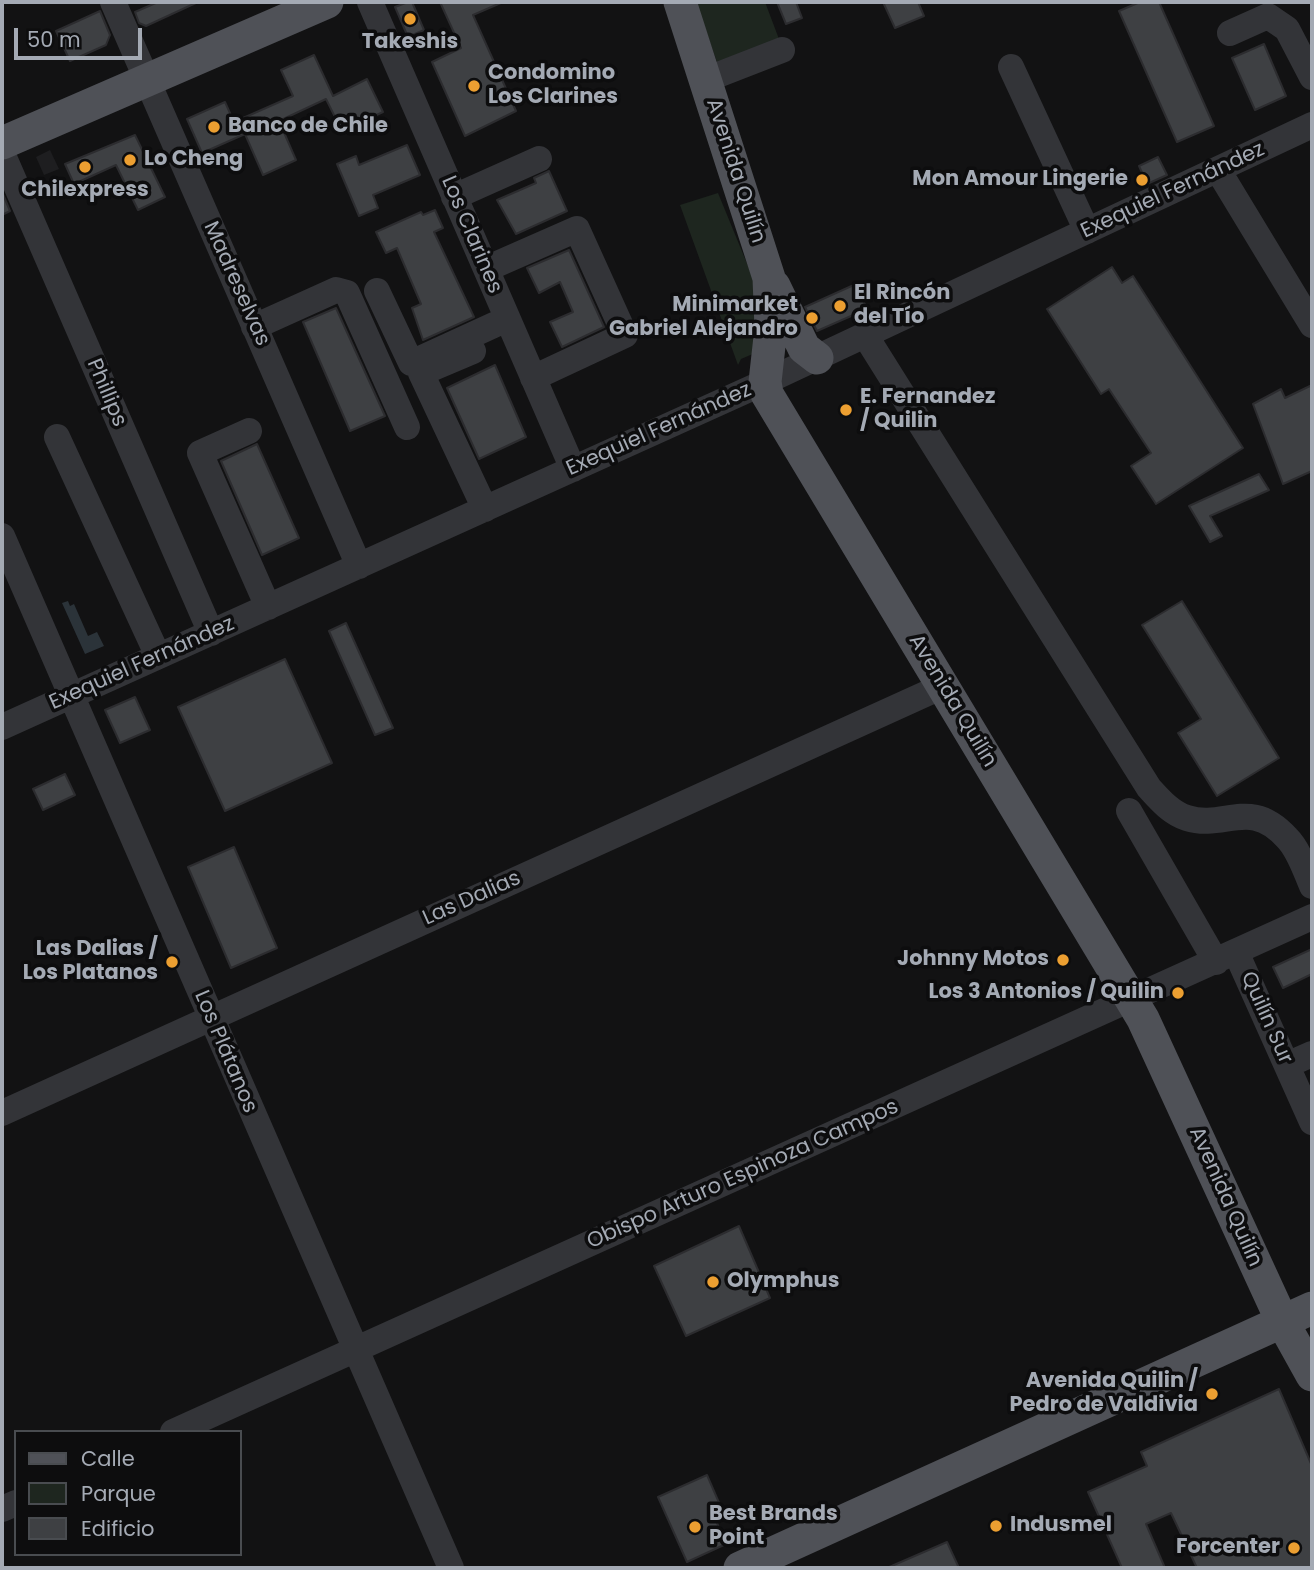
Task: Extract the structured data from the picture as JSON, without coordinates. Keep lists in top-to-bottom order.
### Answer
{
  "streets": {
    "main road": ["Avenida Quilín"],
    "street": [
      "Exequiel Fernández",
      "Los Clarines",
      "Madreselvas",
      "Phillips",
      "Las Dalias",
      "Quilín Sur",
      "Los Plátanos",
      "Obispo Arturo Espinoza Campos"
    ]
  },
  "crossings": [
    ["Avenida Quilín", "Exequiel Fernández"],
    ["Avenida Quilín", "Las Dalias"],
    ["Avenida Quilín", "Obispo Arturo Espinoza Campos"],
    ["Exequiel Fernández", "Los Clarines"],
    ["Exequiel Fernández", "Madreselvas"],
    ["Exequiel Fernández", "Phillips"],
    ["Exequiel Fernández", "Los Plátanos"],
    ["Las Dalias", "Los Plátanos"],
    ["Quilín Sur", "Obispo Arturo Espinoza Campos"],
    ["Los Plátanos", "Obispo Arturo Espinoza Campos"]
  ],
  "places": [
    "Takeshis",
    "Condomino Los Clarines",
    "Banco de Chile",
    "Lo Cheng",
    "Chilexpress",
    "Mon Amour Lingerie",
    "El Rincón del Tío",
    "Minimarket Gabriel Alejandro",
    "E. Fernandez / Quilin",
    "Johnny Motos",
    "Las Dalias / Los Platanos",
    "Los 3 Antonios / Quilin",
    "Olymphus",
    "Avenida Quilin / Pedro de Valdivia",
    "Indusmel",
    "Best Brands Point",
    "Forcenter"
  ],
  "legend": ["Calle", "Parque", "Edificio"],
  "scale_bar": "50 m"
}
